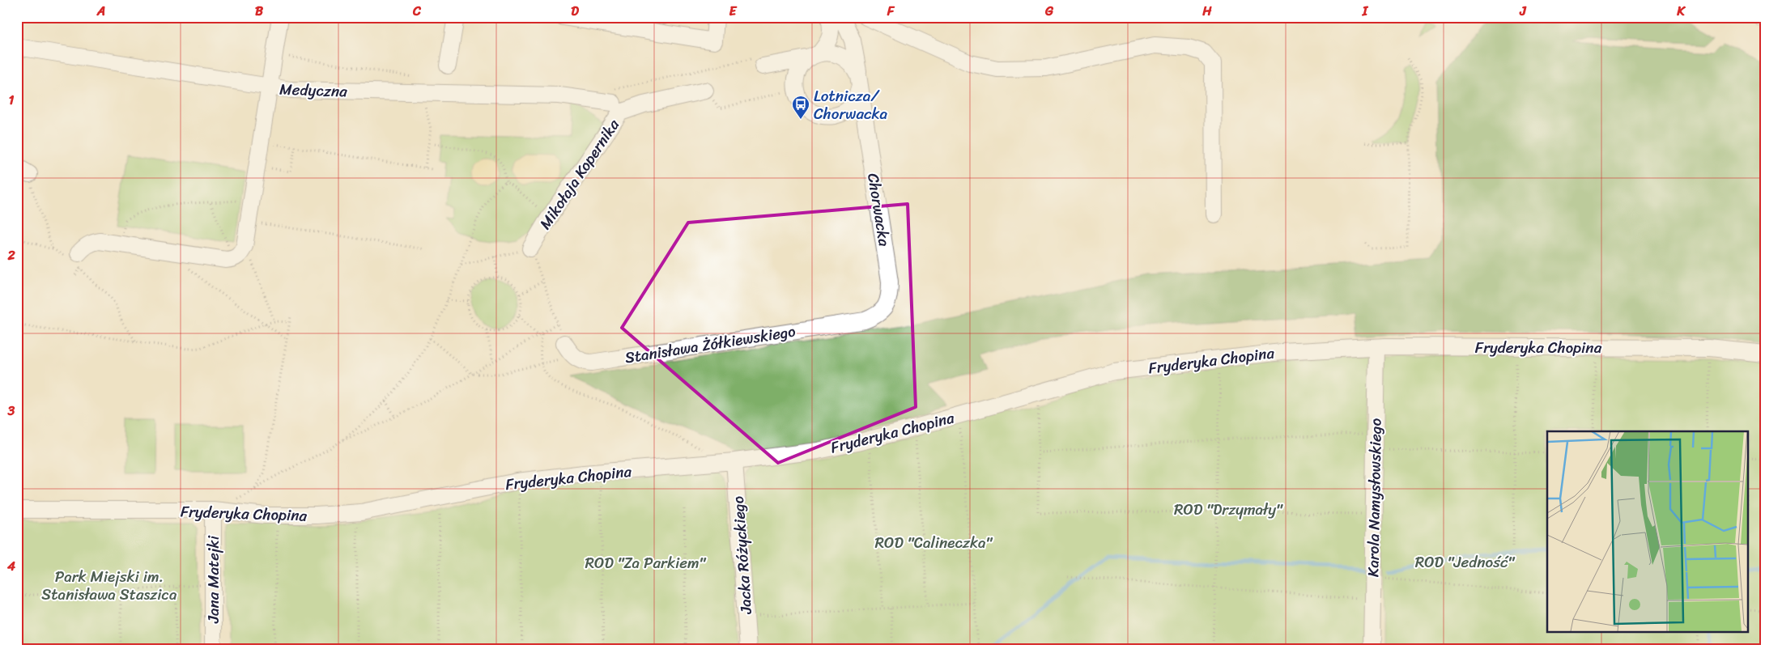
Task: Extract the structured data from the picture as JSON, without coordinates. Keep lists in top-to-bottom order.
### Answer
{
  "streets": {
    "street": [
      "Medyczna",
      "Mikołaja Kopernika",
      "Chorwacka",
      "Stanisława Żółkiewskiego",
      "Fryderyka Chopina",
      "Karola Namysłowskiego",
      "Jacka Różyckiego",
      "Jana Matejki"
    ]
  },
  "crossings": [
    ["Chorwacka", "Stanisława Żółkiewskiego"],
    ["Fryderyka Chopina", "Karola Namysłowskiego"],
    ["Fryderyka Chopina", "Jacka Różyckiego"],
    ["Fryderyka Chopina", "Jana Matejki"]
  ],
  "parks": [
    "ROD \"Drzymały\"",
    "ROD \"Calineczka\"",
    "ROD \"Jedność\"",
    "ROD \"Za Parkiem\"",
    "Park Miejski im. Stanisława Staszica"
  ],
  "places": {
    "bus stop": ["Lotnicza/ Chorwacka"]
  },
  "grid": {
    "columns": [
      "A",
      "B",
      "C",
      "D",
      "E",
      "F",
      "G",
      "H",
      "I",
      "J",
      "K"
    ],
    "rows": [
      "1",
      "2",
      "3",
      "4"
    ]
  }
}
